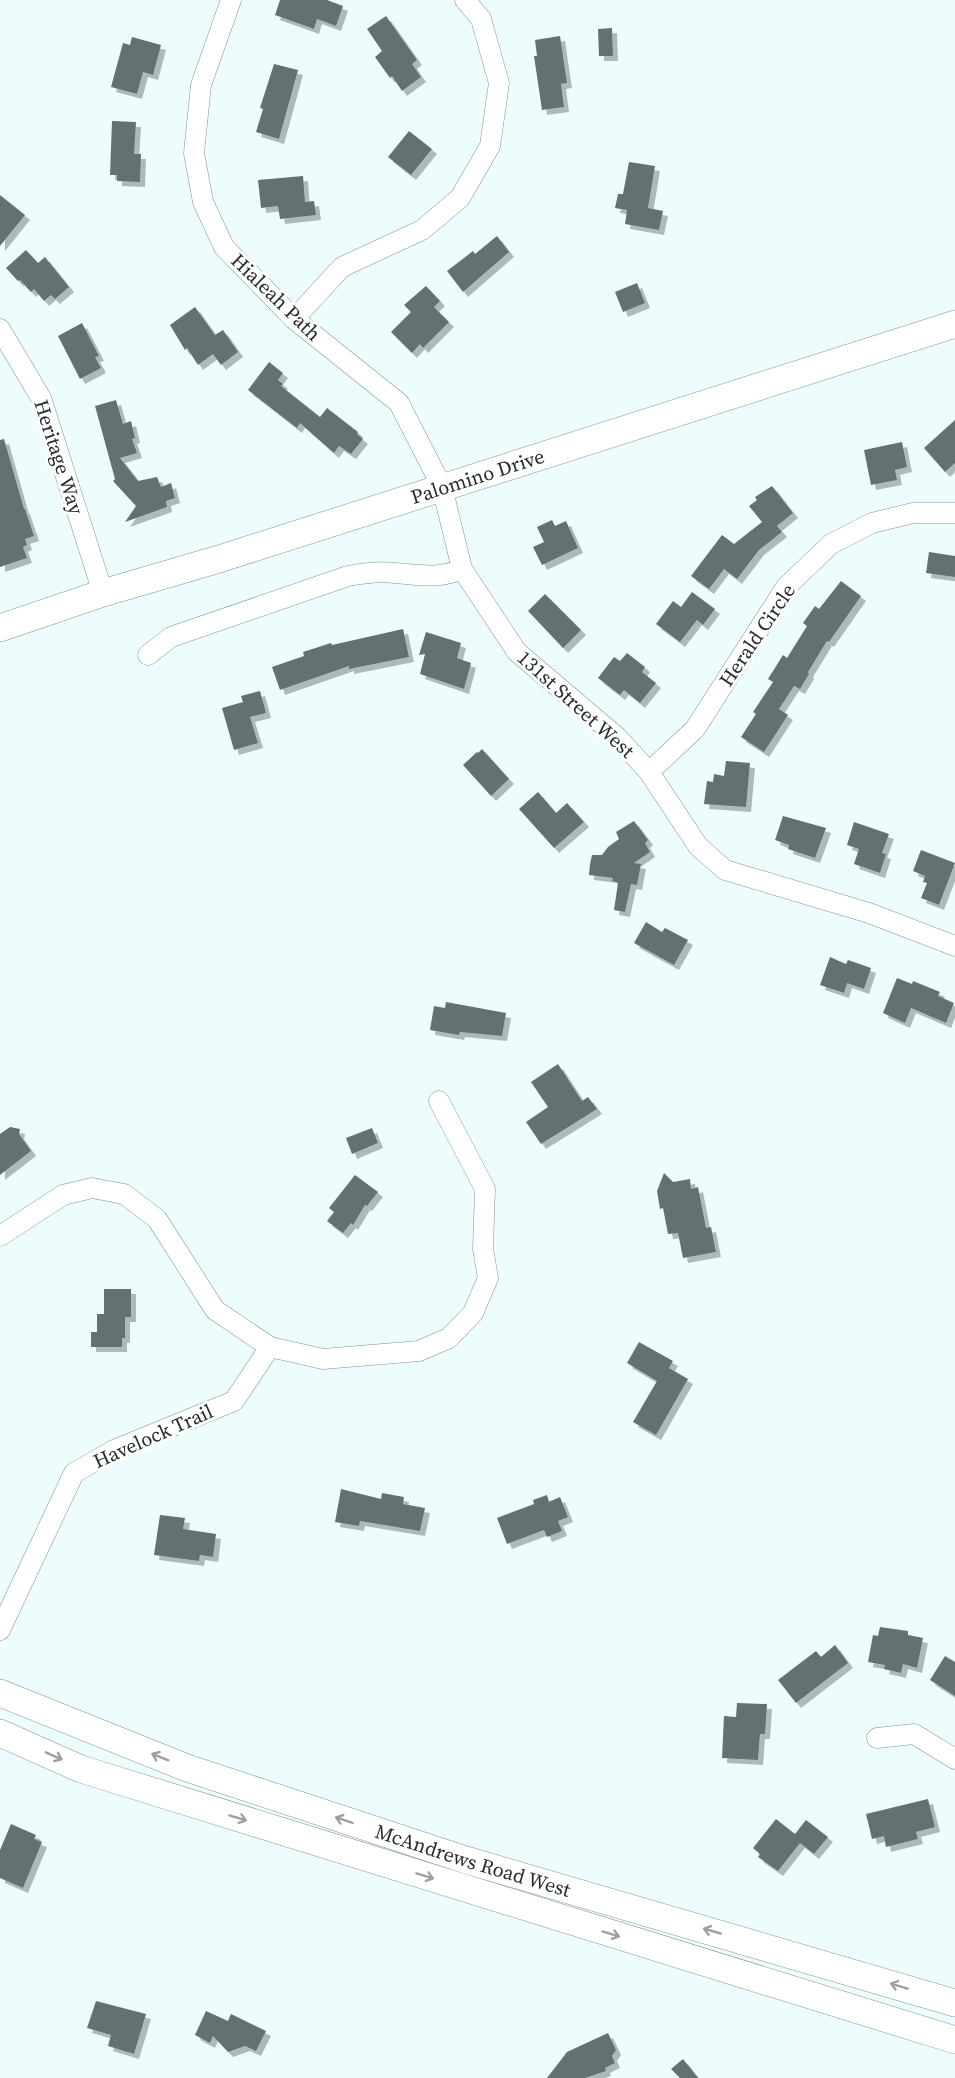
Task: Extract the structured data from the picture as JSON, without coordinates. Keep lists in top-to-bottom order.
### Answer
{
  "streets": {
    "main road": ["Palomino Drive", "McAndrews Road West"],
    "street": [
      "Hialeah Path",
      "Heritage Way",
      "Herald Circle",
      "131st Street West",
      "Havelock Trail"
    ]
  },
  "crossings": [
    ["Hialeah Path", "Palomino Drive"],
    ["Hialeah Path", "131st Street West"],
    ["Heritage Way", "Palomino Drive"],
    ["Palomino Drive", "131st Street West"],
    ["Herald Circle", "131st Street West"]
  ]
}
